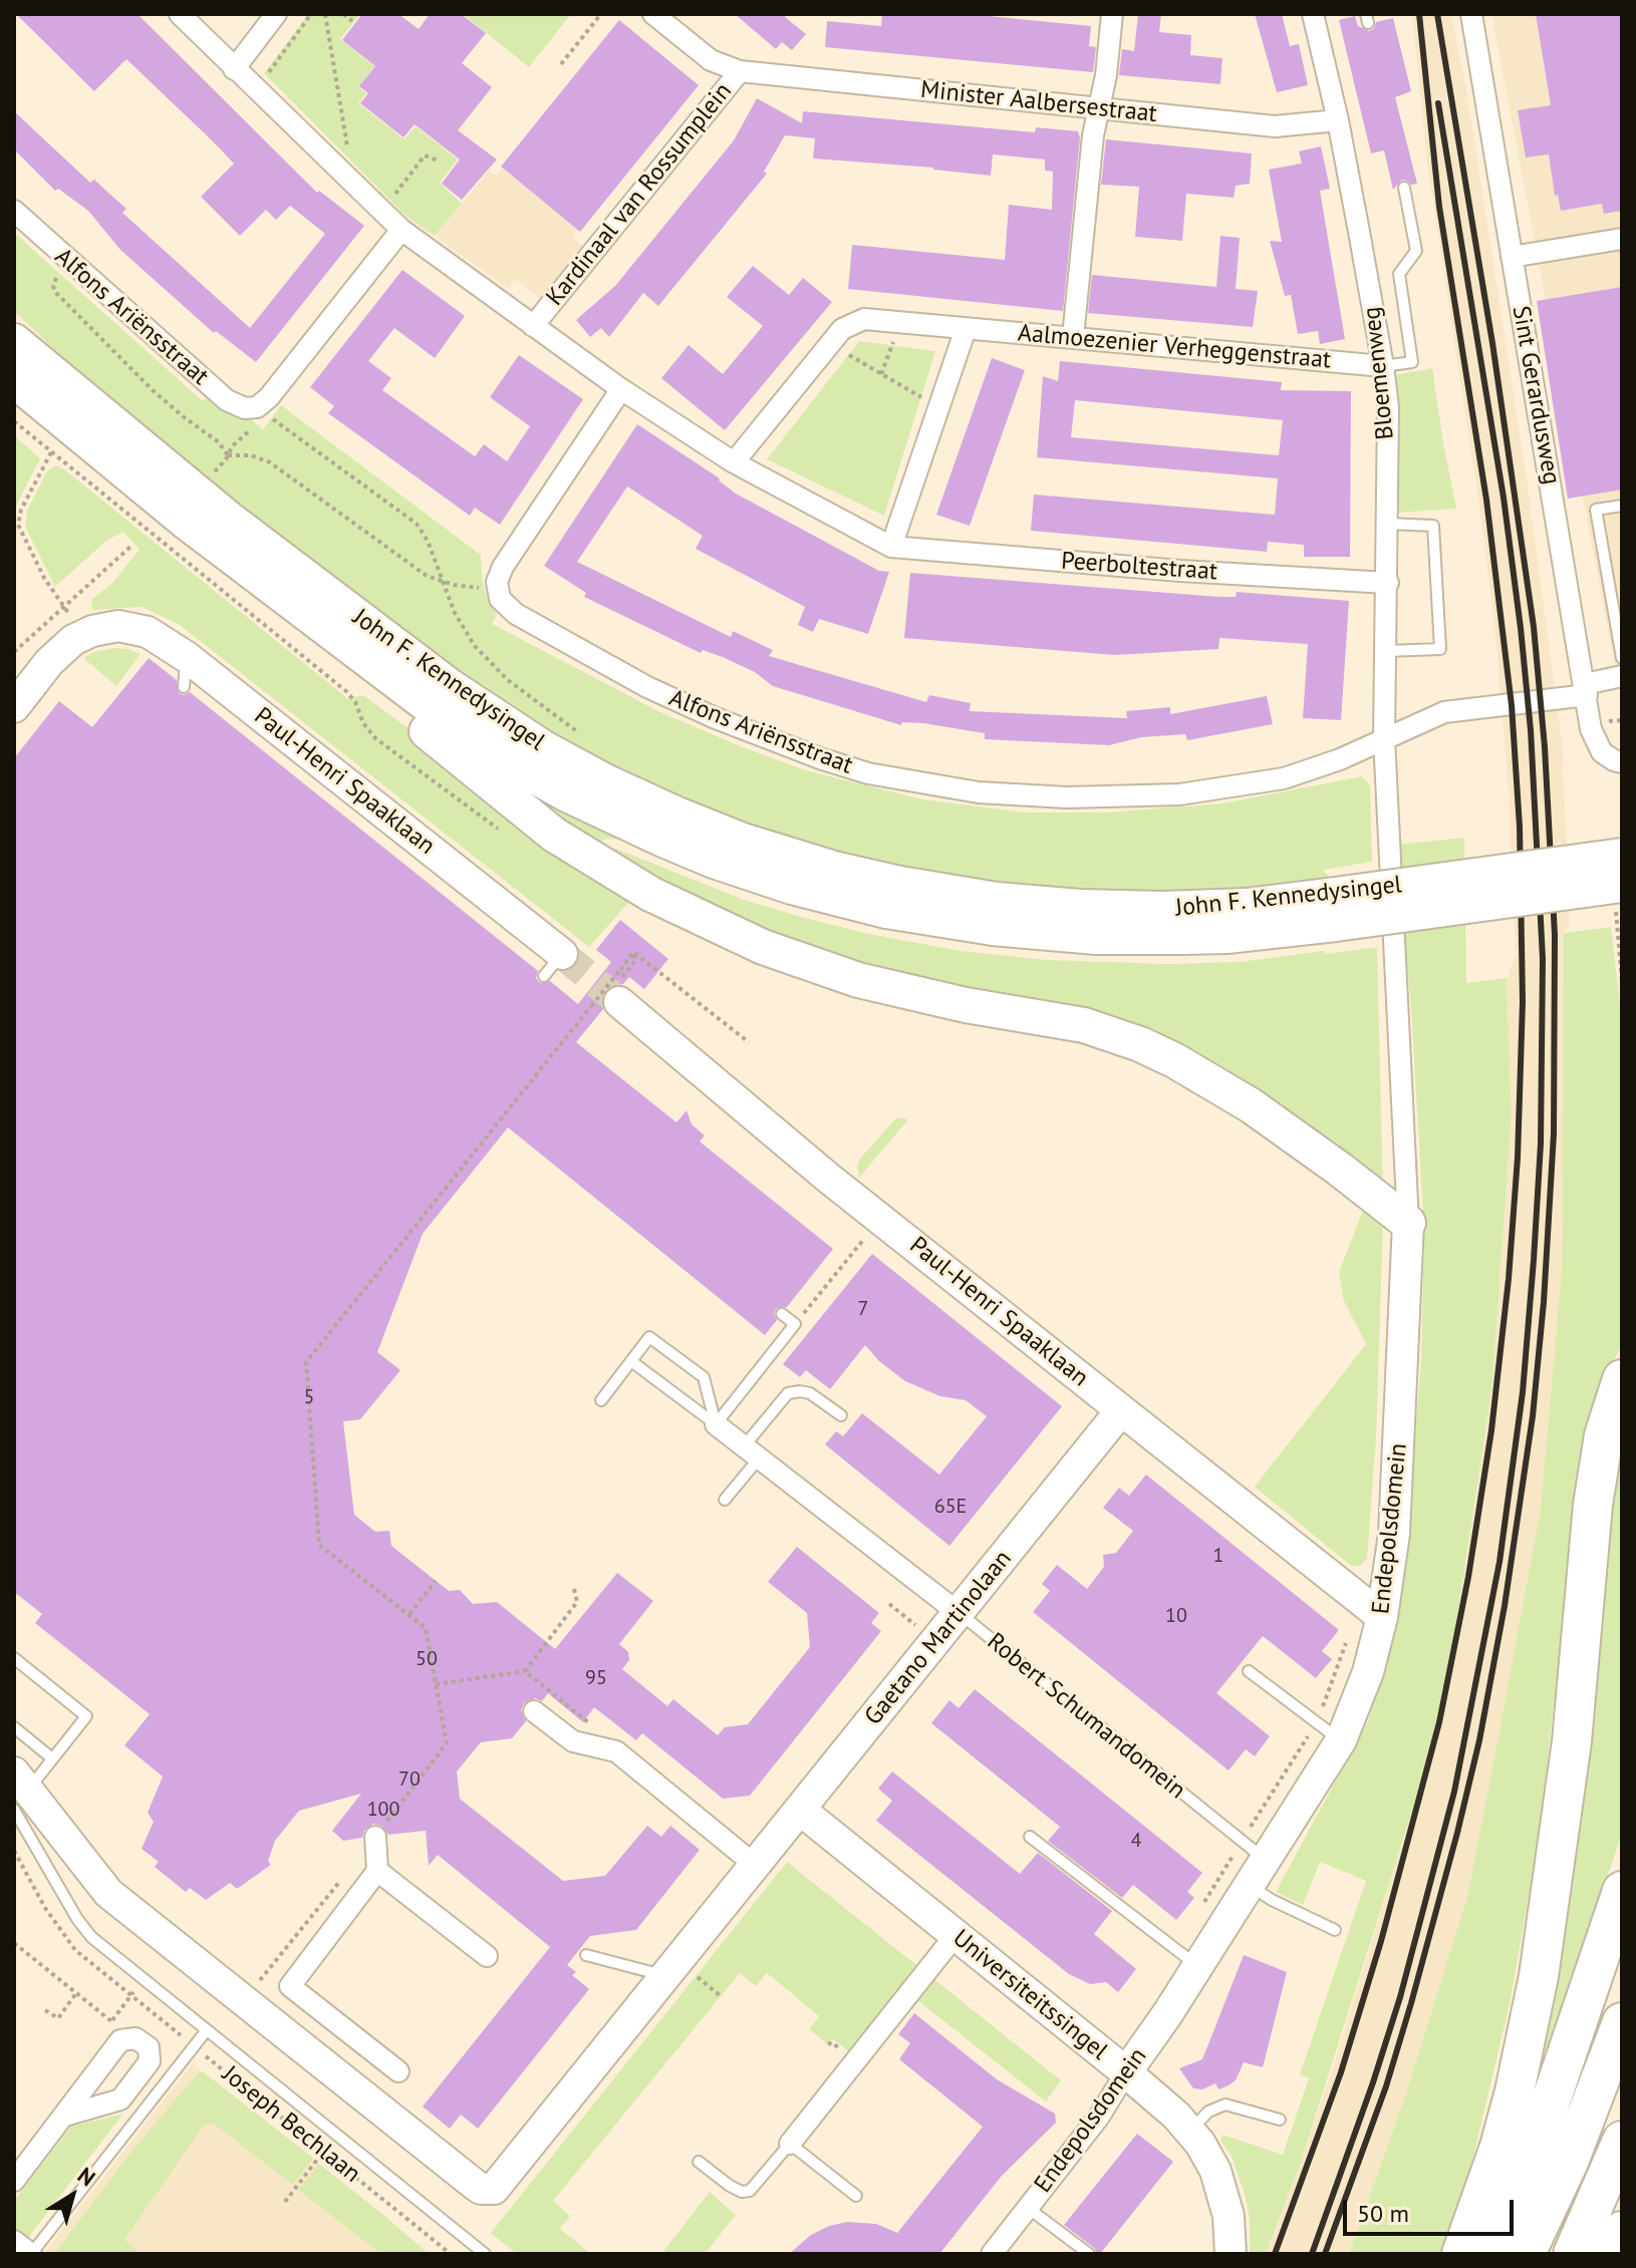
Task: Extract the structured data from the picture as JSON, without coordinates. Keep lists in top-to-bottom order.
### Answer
{
  "streets": {
    "main road": ["John F. Kennedysingel"],
    "street": [
      "Minister Aalbersestraat",
      "Kardinaal van Rossumplein",
      "Alfons Ariënsstraat",
      "Aalmoezenier Verheggenstraat",
      "Bloemenweg",
      "Sint Gerardusweg",
      "Peerboltestraat",
      "Paul-Henri Spaaklaan",
      "Endepolsdomein",
      "Gaetano Martinolaan",
      "Robert Schumandomein",
      "Universiteitssingel"
    ],
    "lane": ["Joseph Bechlaan"]
  },
  "crossings": [
    ["Minister Aalbersestraat", "Kardinaal van Rossumplein"],
    ["Minister Aalbersestraat", "Bloemenweg"],
    ["Kardinaal van Rossumplein", "Aalmoezenier Verheggenstraat"],
    ["Kardinaal van Rossumplein", "Peerboltestraat"],
    ["Alfons Ariënsstraat", "Bloemenweg"],
    ["Alfons Ariënsstraat", "Sint Gerardusweg"],
    ["Alfons Ariënsstraat", "John F. Kennedysingel"],
    ["Alfons Ariënsstraat", "Endepolsdomein"],
    ["Aalmoezenier Verheggenstraat", "Bloemenweg"],
    ["Bloemenweg", "Peerboltestraat"],
    ["Bloemenweg", "Endepolsdomein"],
    ["Paul-Henri Spaaklaan", "Endepolsdomein"],
    ["Paul-Henri Spaaklaan", "Gaetano Martinolaan"],
    ["Endepolsdomein", "Robert Schumandomein"],
    ["Endepolsdomein", "Universiteitssingel"],
    ["Gaetano Martinolaan", "Robert Schumandomein"],
    ["Gaetano Martinolaan", "Universiteitssingel"],
    ["Gaetano Martinolaan", "Joseph Bechlaan"]
  ],
  "house_numbers": [
    "7",
    "5",
    "65E",
    "1",
    "10",
    "50",
    "95",
    "70",
    "100",
    "4"
  ],
  "scale_bar": "50 m",
  "north": "top right"
}
